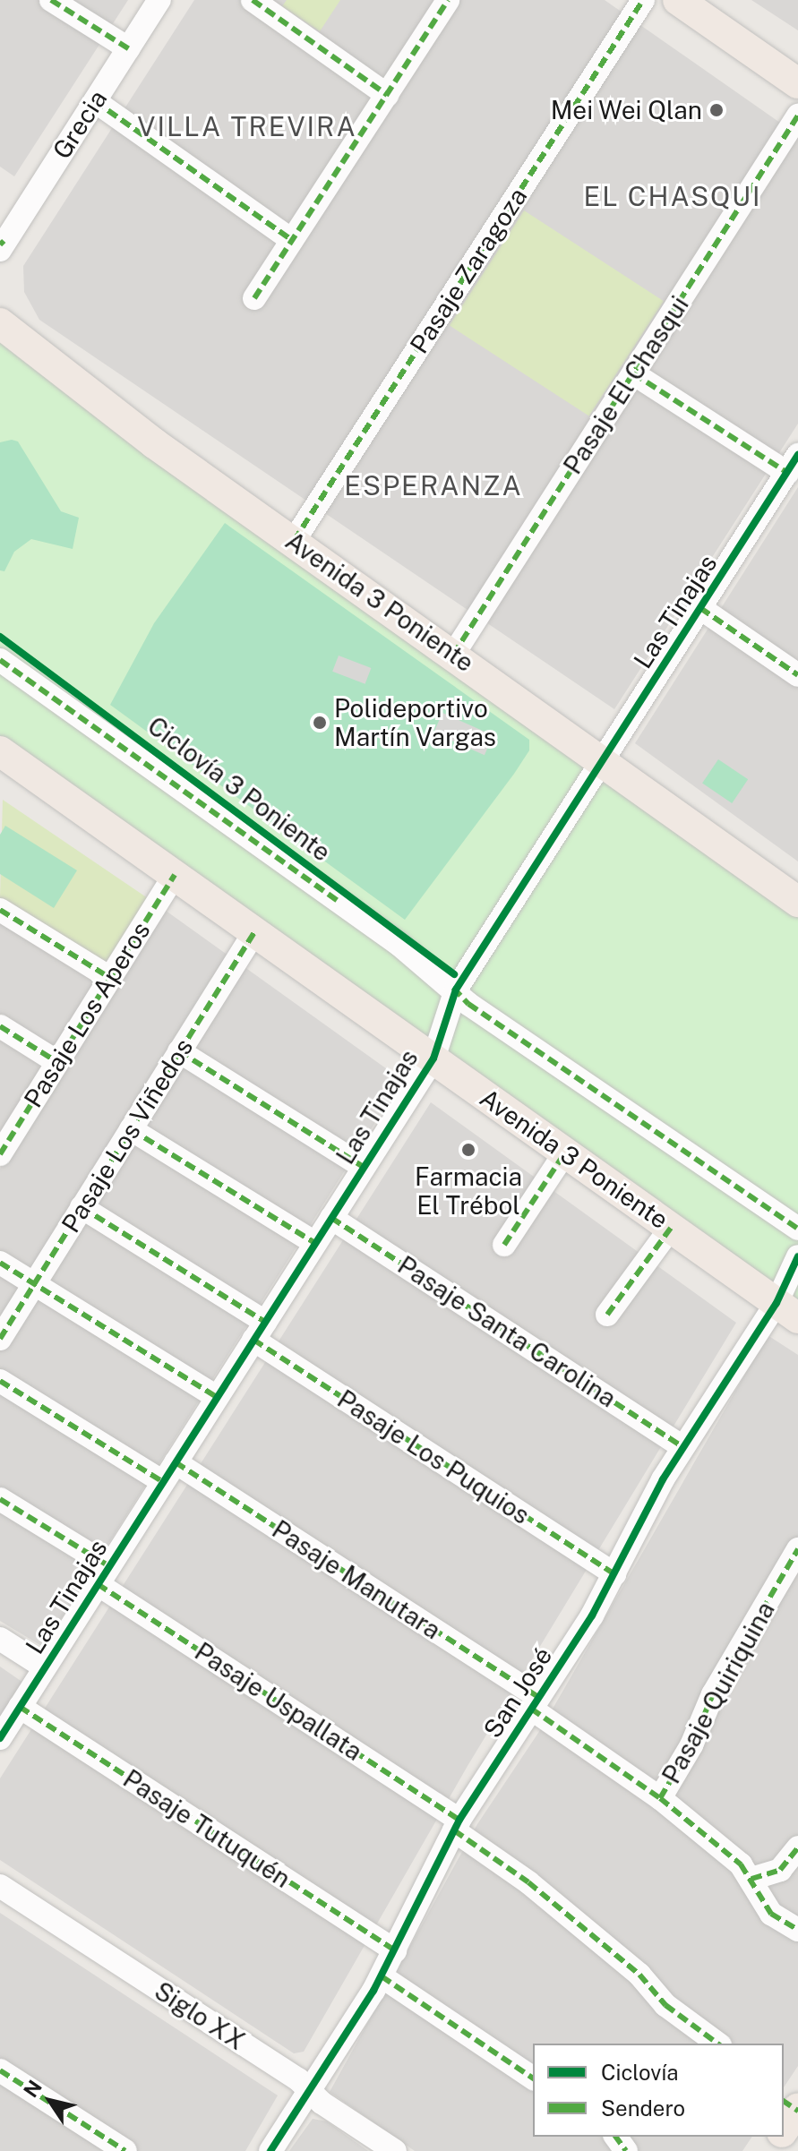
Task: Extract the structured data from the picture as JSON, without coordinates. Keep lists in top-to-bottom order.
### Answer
{
  "streets": {
    "main road": ["Avenida 3 Poniente"],
    "street": [
      "Grecia",
      "Pasaje Zaragoza",
      "Pasaje El Chasqui",
      "Las Tinajas",
      "Pasaje Los Aperos",
      "Pasaje Los Viñedos",
      "Pasaje Santa Carolina",
      "Pasaje Los Puquios",
      "Pasaje Manutara",
      "San José",
      "Pasaje Quiriquina",
      "Pasaje Uspallata",
      "Pasaje Tutuquén",
      "Siglo XX"
    ],
    "cycle path": ["Ciclovía 3 Poniente"]
  },
  "crossings": [
    ["Pasaje Zaragoza", "Avenida 3 Poniente"],
    ["Pasaje El Chasqui", "Avenida 3 Poniente"],
    ["Avenida 3 Poniente", "Las Tinajas"],
    ["Avenida 3 Poniente", "Pasaje Los Aperos"],
    ["Avenida 3 Poniente", "Pasaje Los Viñedos"],
    ["Avenida 3 Poniente", "San José"],
    ["Las Tinajas", "Pasaje Santa Carolina"],
    ["Las Tinajas", "Pasaje Los Puquios"],
    ["Las Tinajas", "Pasaje Manutara"],
    ["Las Tinajas", "Pasaje Uspallata"],
    ["Las Tinajas", "Pasaje Tutuquén"],
    ["Pasaje Los Viñedos", "Pasaje Los Puquios"],
    ["Pasaje Santa Carolina", "San José"],
    ["Pasaje Los Puquios", "San José"],
    ["Pasaje Manutara", "San José"],
    ["Pasaje Manutara", "Pasaje Quiriquina"],
    ["San José", "Pasaje Uspallata"],
    ["San José", "Pasaje Tutuquén"],
    ["San José", "Siglo XX"]
  ],
  "districts": ["VILLA TREVIRA", "EL CHASQUI", "ESPERANZA"],
  "places": ["Mei Wei Qlan", "Polideportivo Martín Vargas", "Farmacia El Trébol"],
  "legend": ["Ciclovía", "Sendero"],
  "north": "top left"
}
